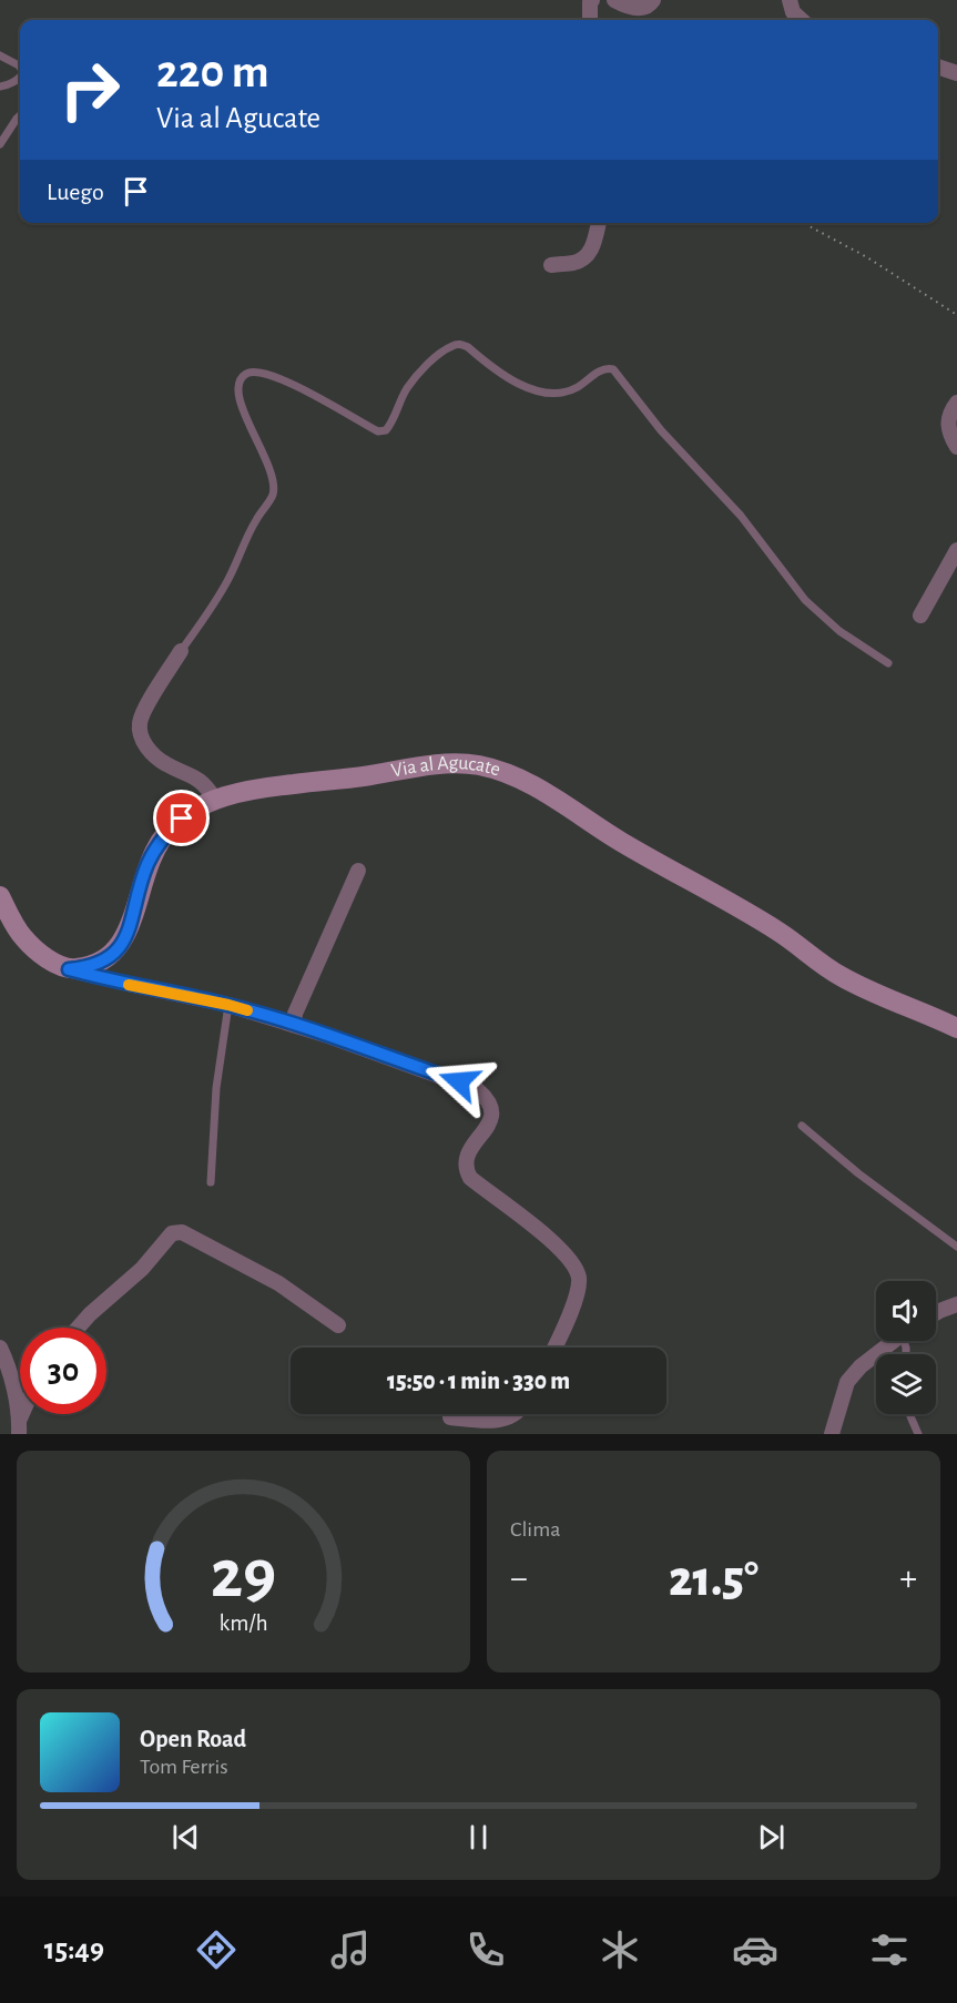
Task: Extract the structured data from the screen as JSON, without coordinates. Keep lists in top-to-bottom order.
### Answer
{
  "streets": {
    "street": ["Via al Agucate"]
  },
  "page": {
    "turn": ["220 m", "Via al Agucate"],
    "then": "Luego",
    "limit": "30",
    "trip": "15:50 · 1 min · 330 m",
    "tile": "Clima",
    "heat": ["−", "21.5°", "+"],
    "song": ["Open Road", "Tom Ferris"],
    "tabs": "15:49",
    "gauge": ["29", "km/h"]
  }
}
